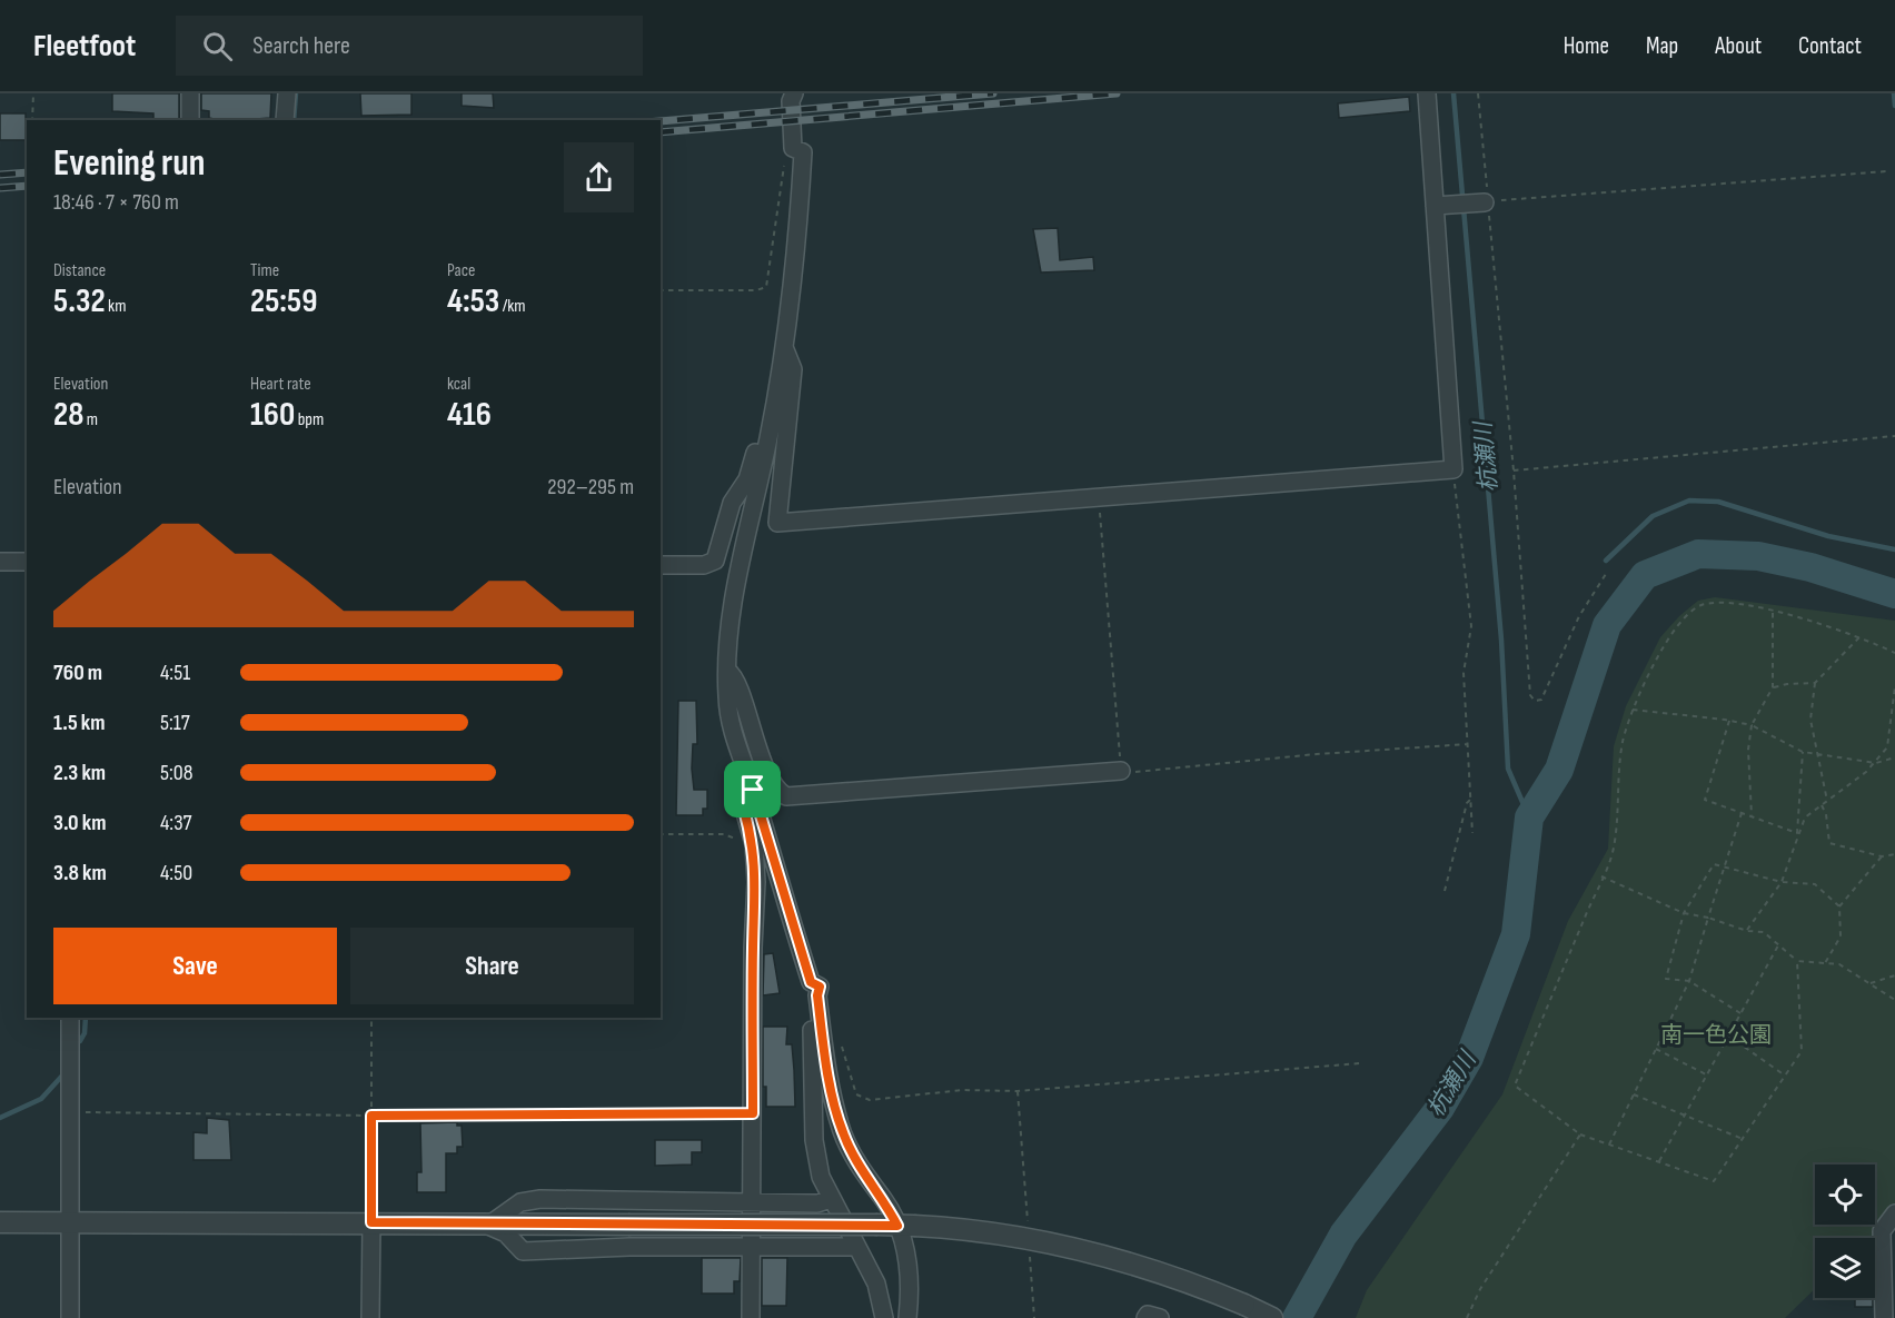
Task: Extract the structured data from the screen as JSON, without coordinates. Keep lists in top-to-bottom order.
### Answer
{
  "water": ["杭瀬川"],
  "parks": ["南一色公園"],
  "page": {
    "header": "Fleetfoot",
    "search": "Search here",
    "nav": [
      "Home",
      "Map",
      "About",
      "Contact"
    ],
    "heading": ["Evening run", "18:46 · 7 × 760 m"],
    "stats": [
      ["Distance", "5.32 km"],
      ["Time", "25:59"],
      ["Pace", "4:53 /km"],
      ["Elevation", "28 m"],
      ["Heart rate", "160 bpm"],
      ["kcal", "416"]
    ],
    "chart": ["Elevation", "292–295 m"],
    "list": [
      {
        "name": "760 m",
        "note": "4:51"
      },
      {
        "name": "1.5 km",
        "note": "5:17"
      },
      {
        "name": "2.3 km",
        "note": "5:08"
      },
      {
        "name": "3.0 km",
        "note": "4:37"
      },
      {
        "name": "3.8 km",
        "note": "4:50"
      }
    ],
    "buttons": ["Save", "Share"]
  }
}
